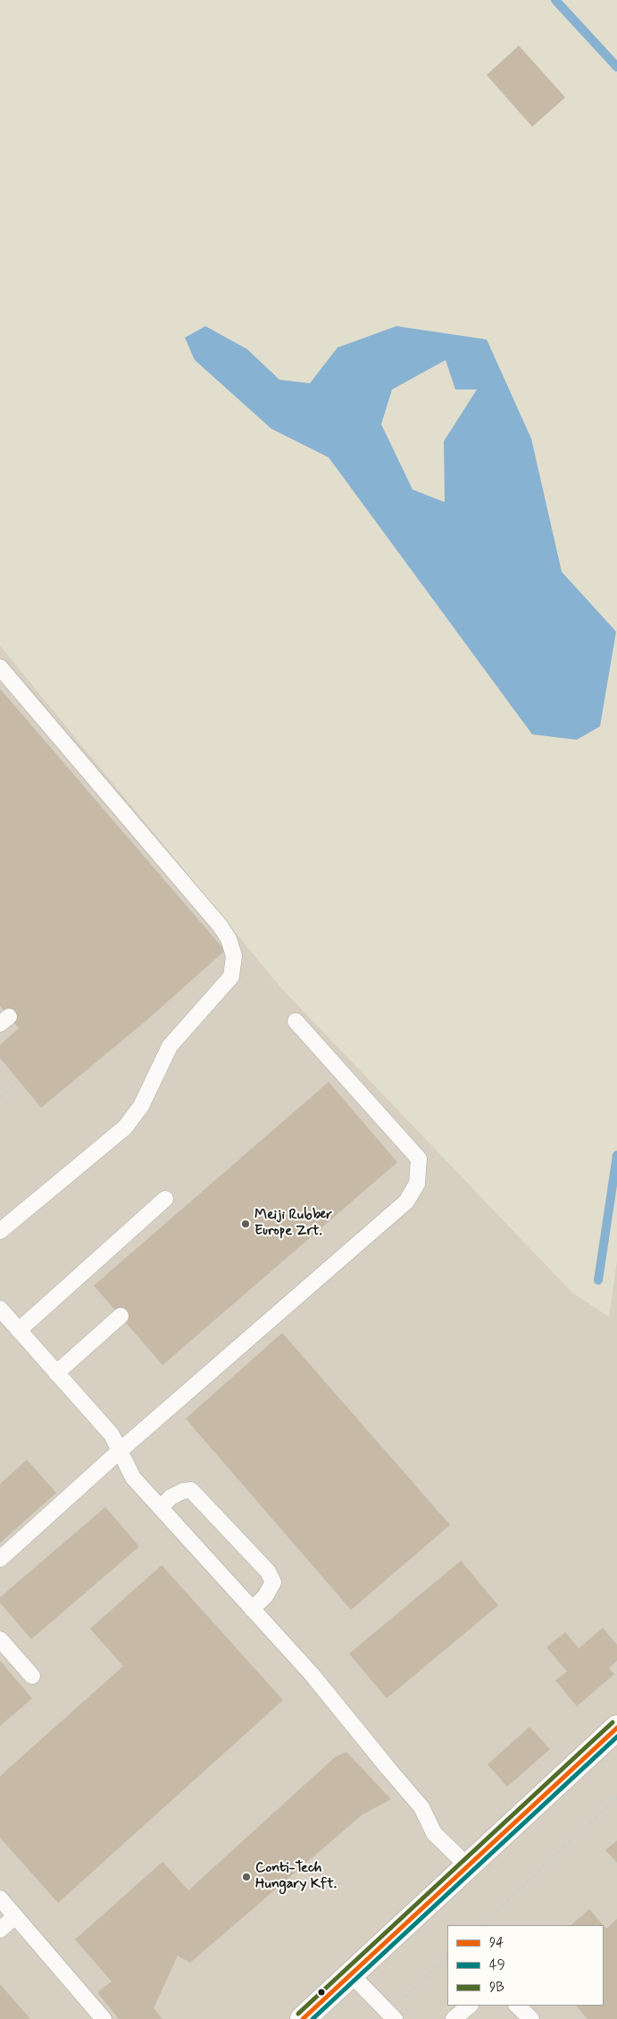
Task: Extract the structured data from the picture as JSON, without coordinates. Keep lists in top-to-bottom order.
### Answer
{
  "places": ["Meiji Rubber Europe Zrt.", "Conti-Tech Hungary Kft."],
  "lines": ["transit line 9B", "transit line 94", "transit line 49"],
  "legend": ["94", "49", "9B"]
}
